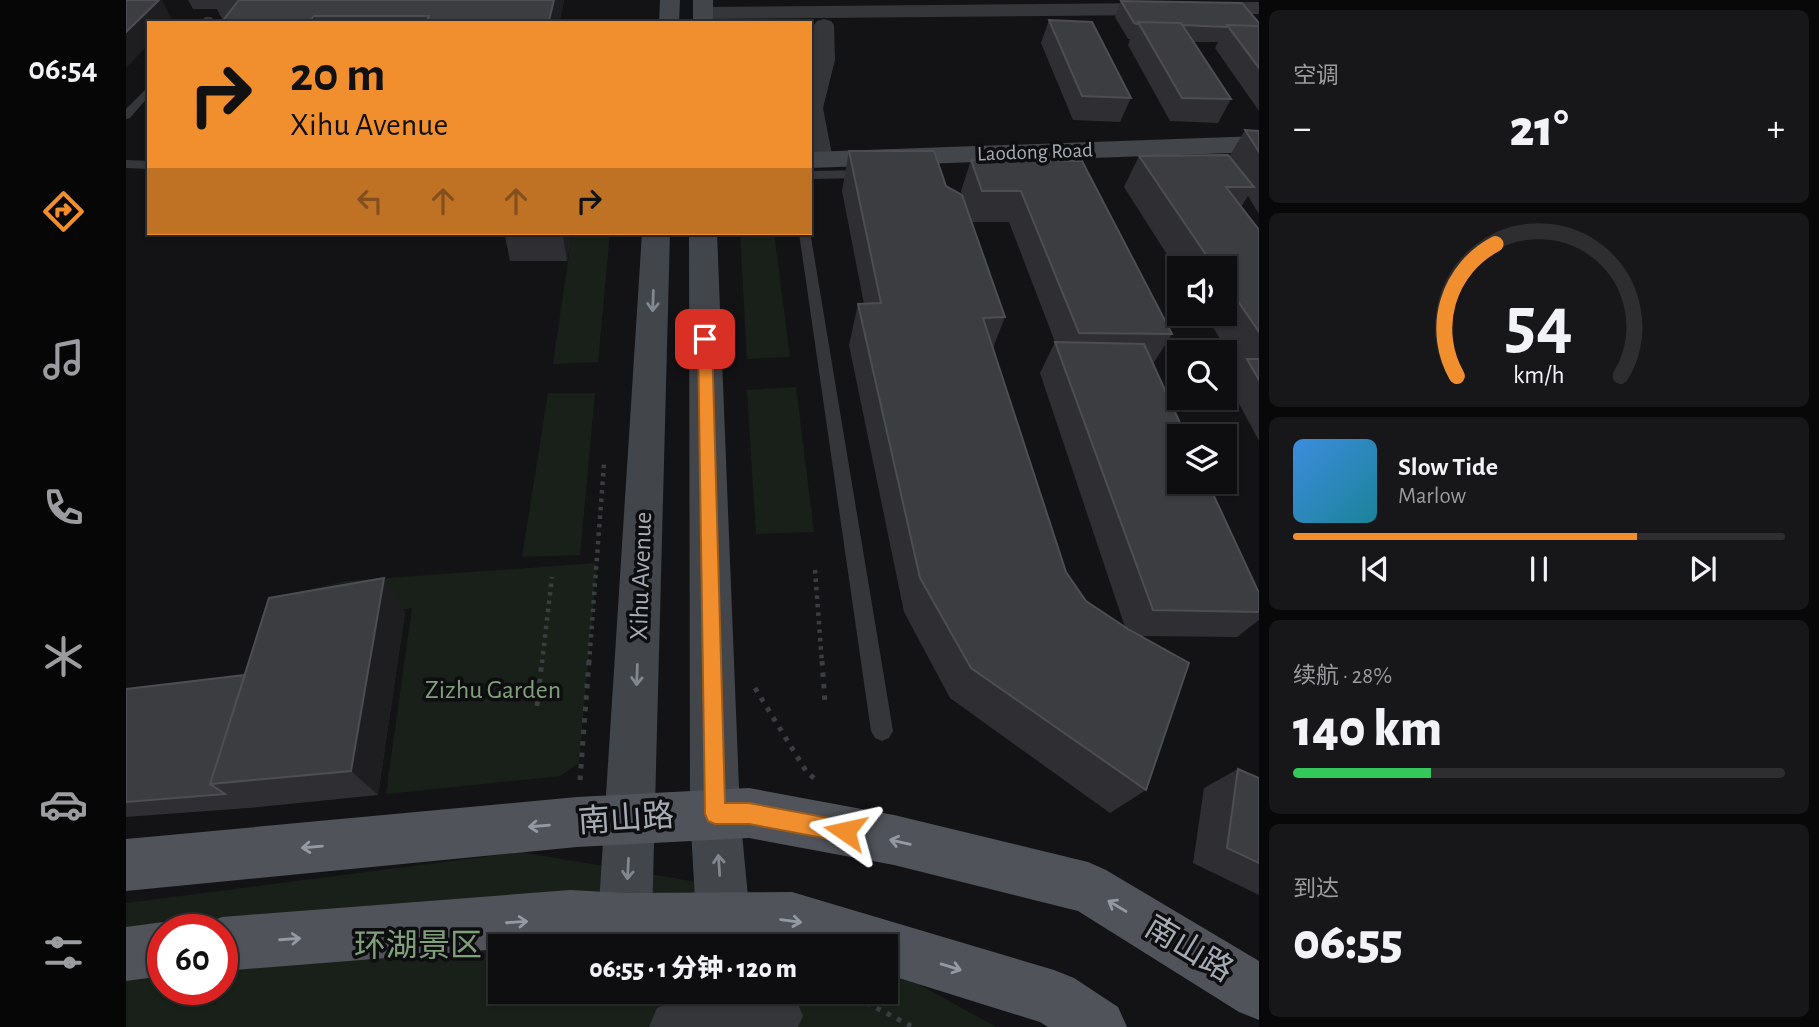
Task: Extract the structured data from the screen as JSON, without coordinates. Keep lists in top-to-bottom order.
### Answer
{
  "streets": {
    "main road": ["Laodong Road", "Xihu Avenue", "南山路"]
  },
  "crossings": [
    ["Xihu Avenue", "南山路"]
  ],
  "parks": ["Zizhu Garden", "环湖景区"],
  "page": {
    "tabs": "06:54",
    "tile": [
      "空调",
      ["续航 · 28%", "140 km"],
      ["到达", "06:55"]
    ],
    "turn": ["20 m", "Xihu Avenue"],
    "heat": ["−", "21°", "+"],
    "song": ["Slow Tide", "Marlow"],
    "limit": "60",
    "trip": "06:55 · 1 分钟 · 120 m",
    "gauge": ["54", "km/h"]
  }
}
